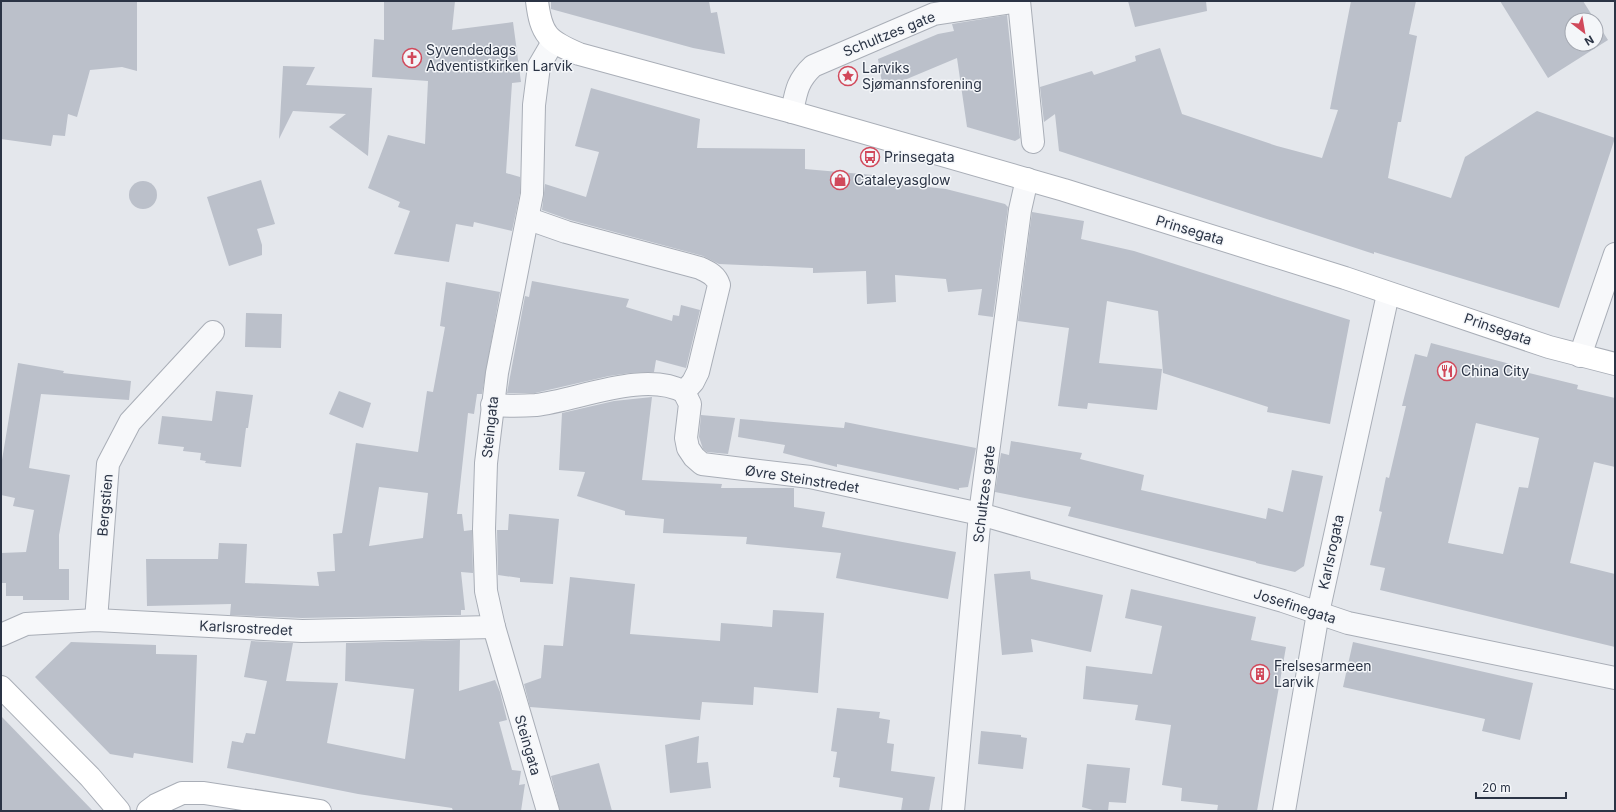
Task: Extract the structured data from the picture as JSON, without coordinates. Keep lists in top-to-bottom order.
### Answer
{
  "streets": {
    "main road": ["Prinsegata"],
    "street": [
      "Schultzes gate",
      "Steingata",
      "Øvre Steinstredet",
      "Bergstien",
      "Karlsrogata",
      "Josefinegata",
      "Karlsrostredet"
    ]
  },
  "crossings": [
    ["Schultzes gate", "Prinsegata"],
    ["Schultzes gate", "Øvre Steinstredet"],
    ["Schultzes gate", "Josefinegata"],
    ["Prinsegata", "Steingata"],
    ["Prinsegata", "Karlsrogata"],
    ["Steingata", "Karlsrostredet"],
    ["Øvre Steinstredet", "Josefinegata"],
    ["Bergstien", "Karlsrostredet"],
    ["Karlsrogata", "Josefinegata"]
  ],
  "places": {
    "church": ["Syvendedags Adventistkirken Larvik"],
    "place": ["Larviks Sjømannsforening"],
    "bus stop": ["Prinsegata"],
    "shop": ["Cataleyasglow"],
    "restaurant": ["China City"],
    "building": ["Frelsesarmeen Larvik"]
  },
  "scale_bar": "20 m",
  "north": "bottom right"
}
